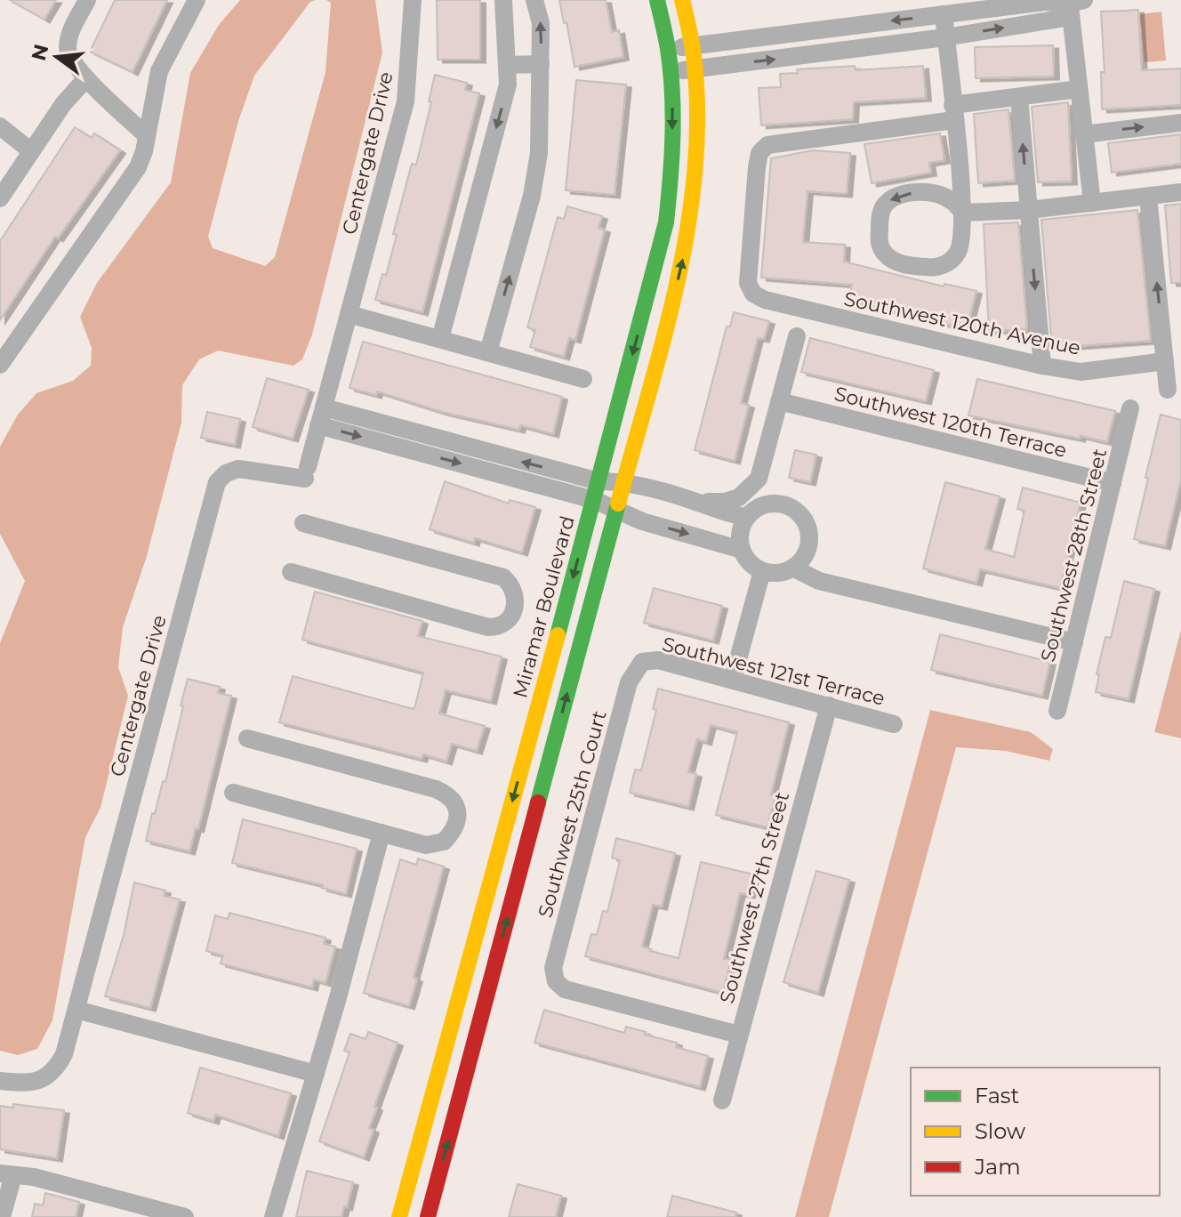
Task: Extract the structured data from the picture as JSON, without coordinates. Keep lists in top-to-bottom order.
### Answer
{
  "streets": {
    "street": [
      "Centergate Drive",
      "Southwest 120th Avenue",
      "Southwest 120th Terrace",
      "Southwest 28th Street",
      "Miramar Boulevard",
      "Southwest 121st Terrace",
      "Southwest 25th Court",
      "Southwest 27th Street"
    ]
  },
  "crossings": [
    ["Southwest 120th Terrace", "Southwest 28th Street"],
    ["Southwest 121st Terrace", "Southwest 25th Court"],
    ["Southwest 121st Terrace", "Southwest 27th Street"],
    ["Southwest 25th Court", "Southwest 27th Street"]
  ],
  "legend": ["Fast", "Slow", "Jam"],
  "north": "left"
}
